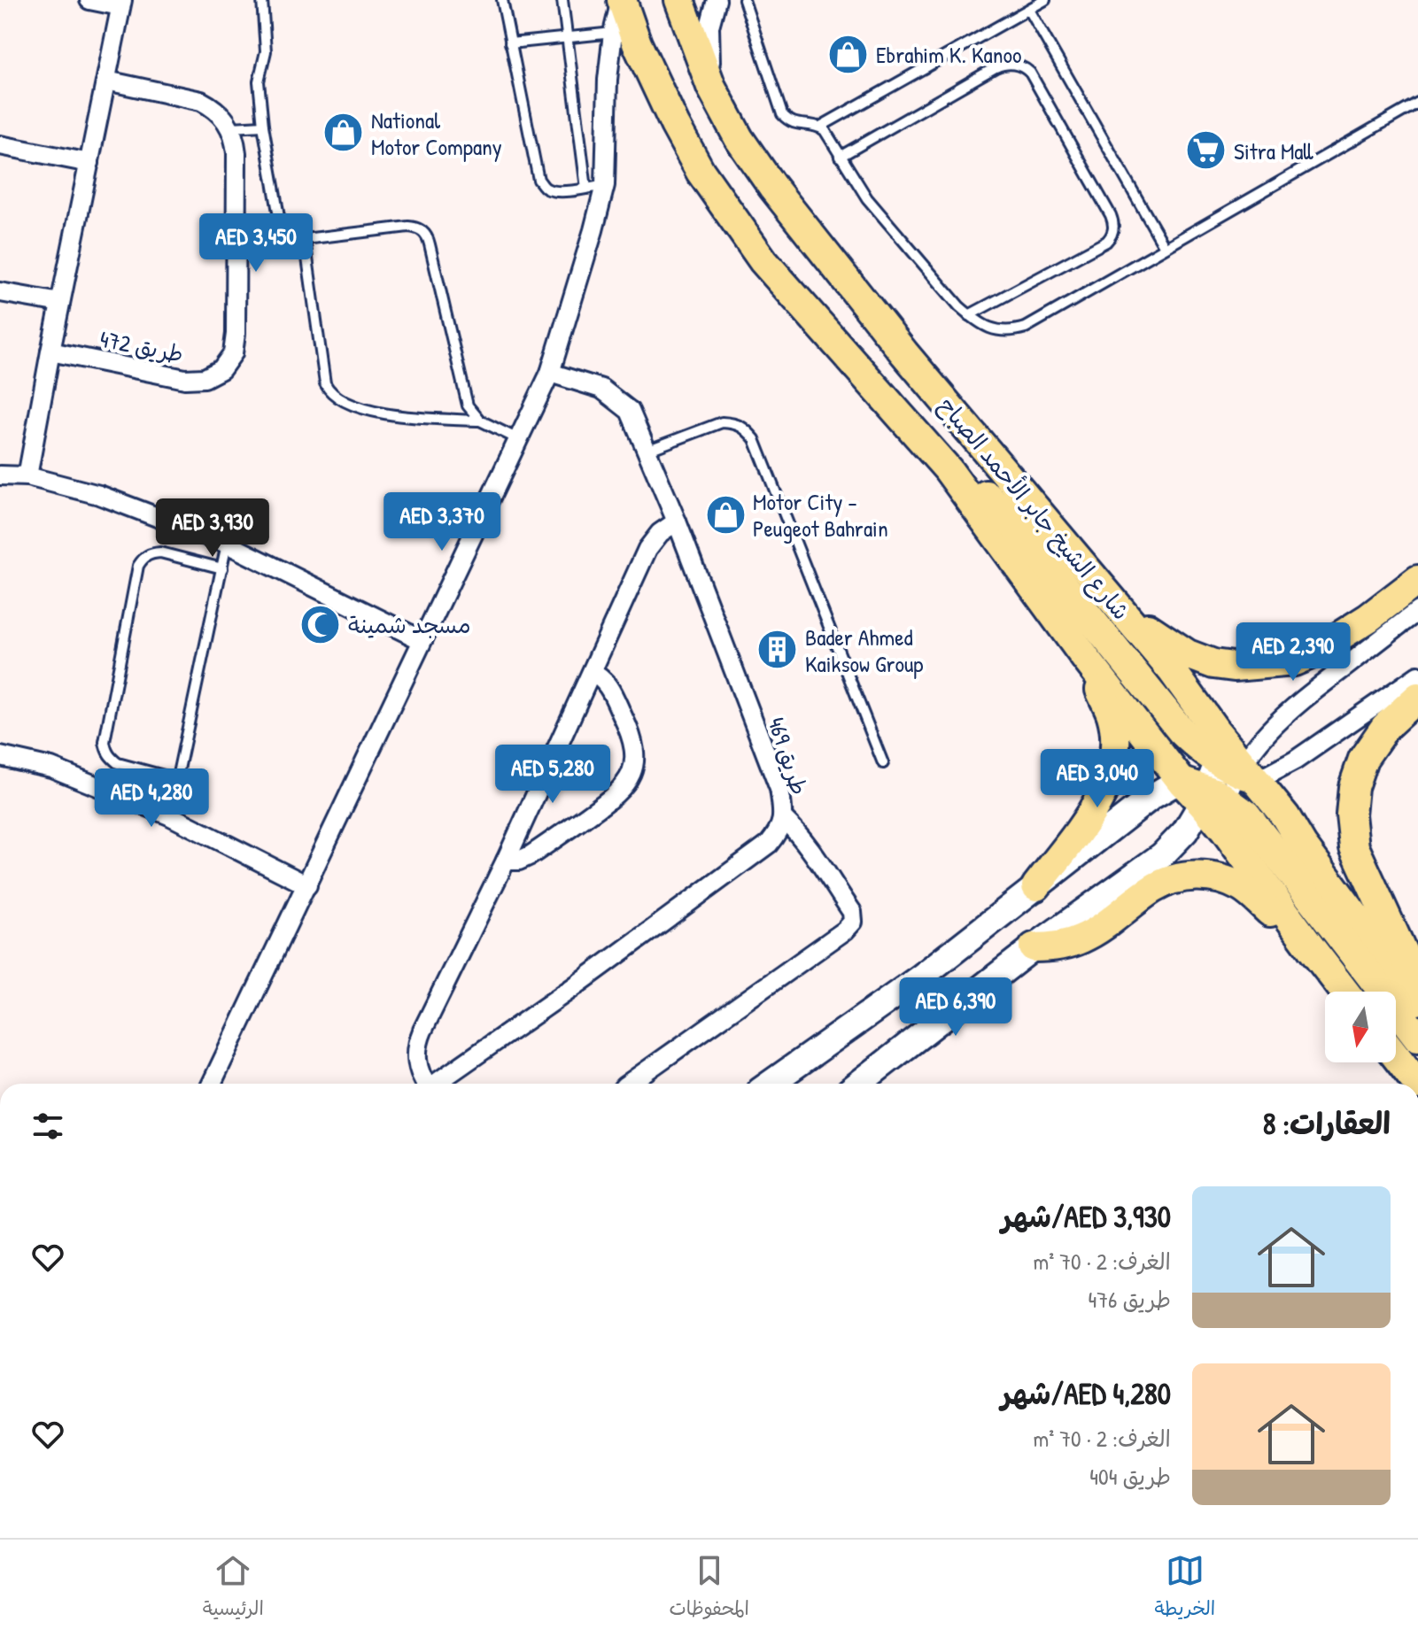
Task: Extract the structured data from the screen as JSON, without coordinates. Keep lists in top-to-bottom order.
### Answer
{
  "streets": {
    "main road": ["شارع الشيخ جابر الأحمد الصباح"],
    "street": ["طريق 472", "طريق 469"]
  },
  "places": {
    "shop": ["Ebrahim K. Kanoo", "National Motor Company", "Motor City - Peugeot Bahrain"],
    "supermarket": ["Sitra Mall"],
    "mosque": ["مسجد شمينة"],
    "building": ["Bader Ahmed Kaiksow Group"]
  },
  "north": "bottom",
  "page": {
    "price": [
      "AED 3,450",
      "AED 3,370",
      "AED 3,930",
      "AED 2,390",
      "AED 5,280",
      "AED 3,040",
      "AED 4,280",
      "AED 6,390"
    ],
    "heading": "العقارات: 8",
    "list": [
      {
        "name": "AED 3,930/شهر",
        "note": "الغرف: 2 · 70 m² · طريق 476"
      },
      {
        "name": "AED 4,280/شهر",
        "note": "الغرف: 2 · 70 m² · طريق 404"
      }
    ],
    "tabs": ["الخريطة", "المحفوظات", "الرئيسية"]
  }
}
